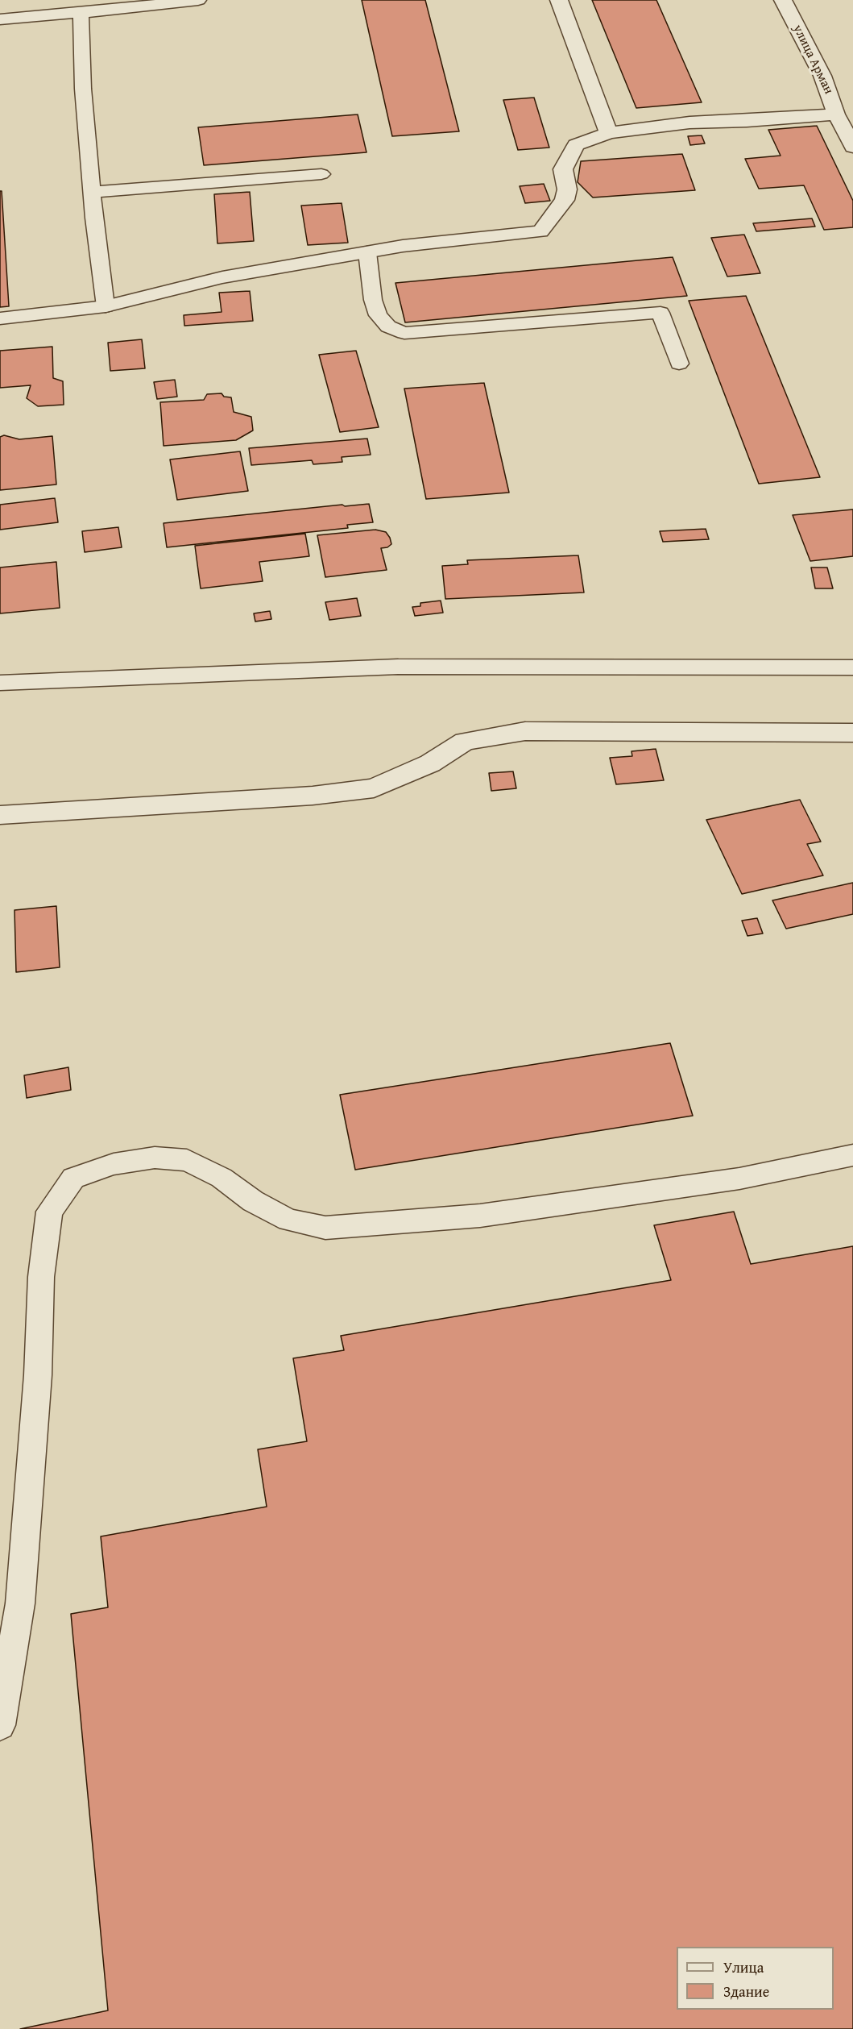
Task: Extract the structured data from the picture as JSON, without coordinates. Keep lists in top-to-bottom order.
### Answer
{
  "streets": {
    "street": ["улица Арман"]
  },
  "legend": ["Улица", "Здание"]
}
